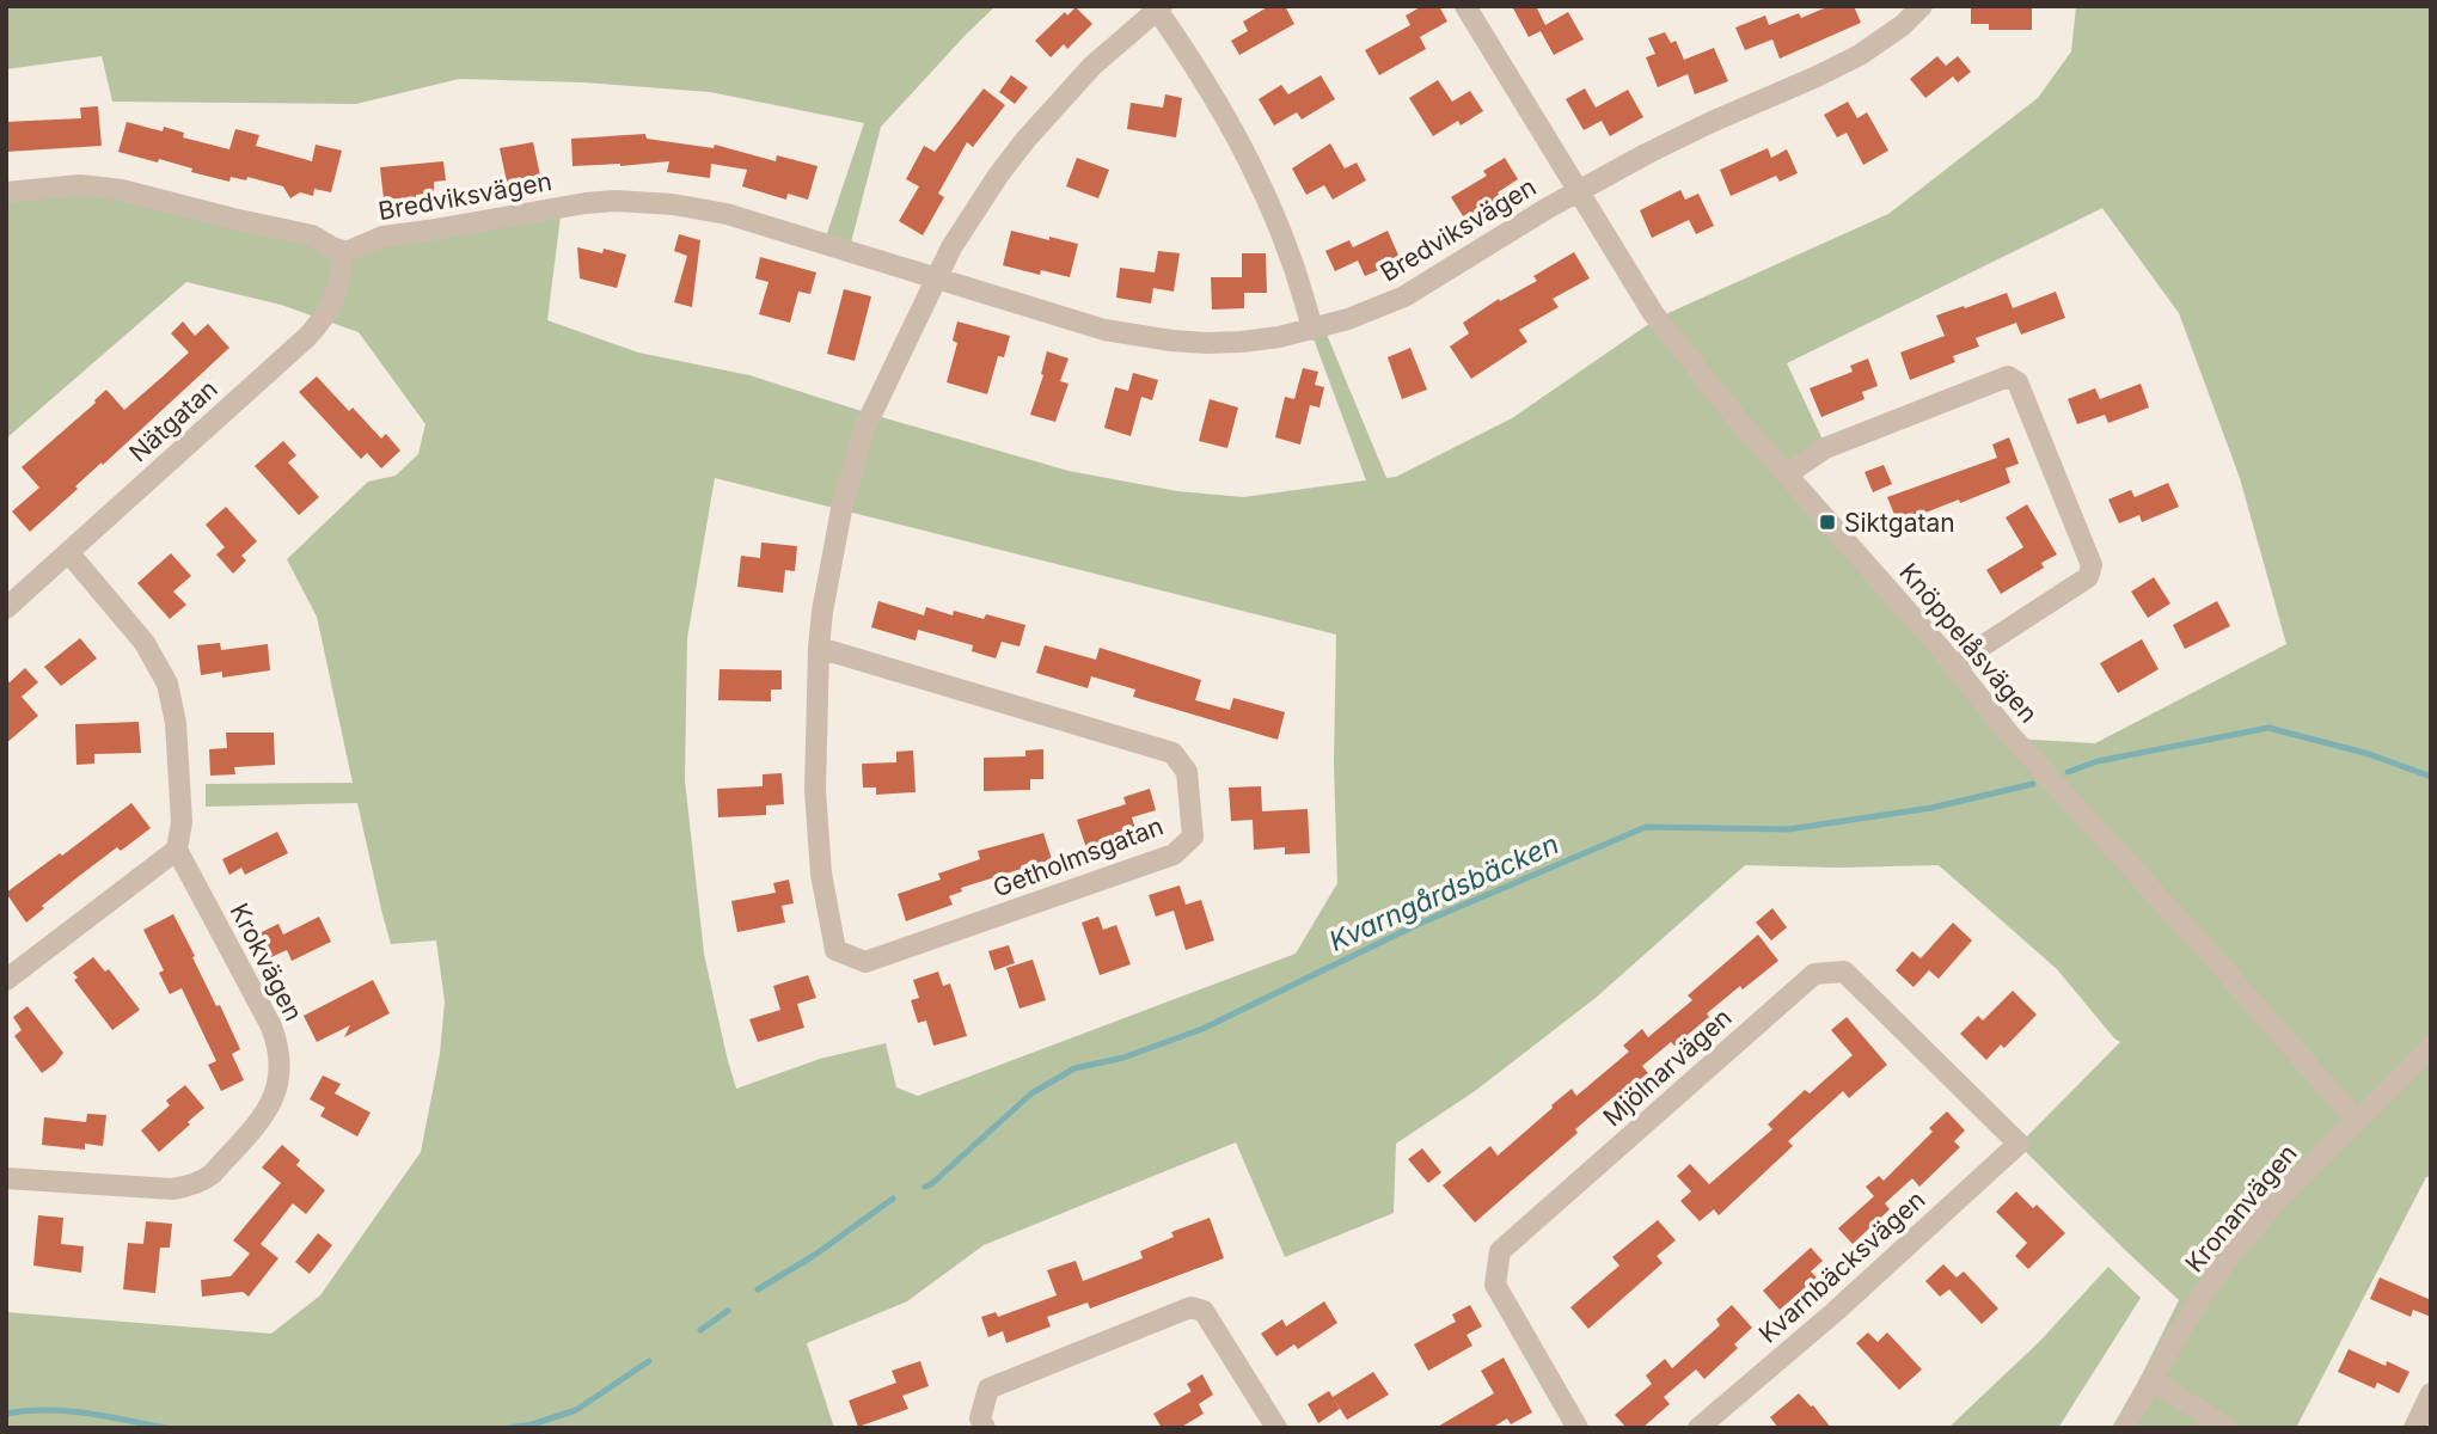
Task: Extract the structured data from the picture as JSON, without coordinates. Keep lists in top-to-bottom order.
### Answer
{
  "streets": {
    "street": [
      "Bredviksvägen",
      "Nätgatan",
      "Knöppelåsvägen",
      "Getholmsgatan",
      "Krokvägen",
      "Mjölnarvägen",
      "Kronanvägen",
      "Kvarnbäcksvägen"
    ]
  },
  "crossings": [
    ["Bredviksvägen", "Nätgatan"],
    ["Bredviksvägen", "Knöppelåsvägen"],
    ["Bredviksvägen", "Getholmsgatan"],
    ["Knöppelåsvägen", "Kronanvägen"],
    ["Mjölnarvägen", "Kvarnbäcksvägen"]
  ],
  "water": ["Kvarngårdsbäcken"],
  "places": {
    "transit": ["Siktgatan"]
  }
}
